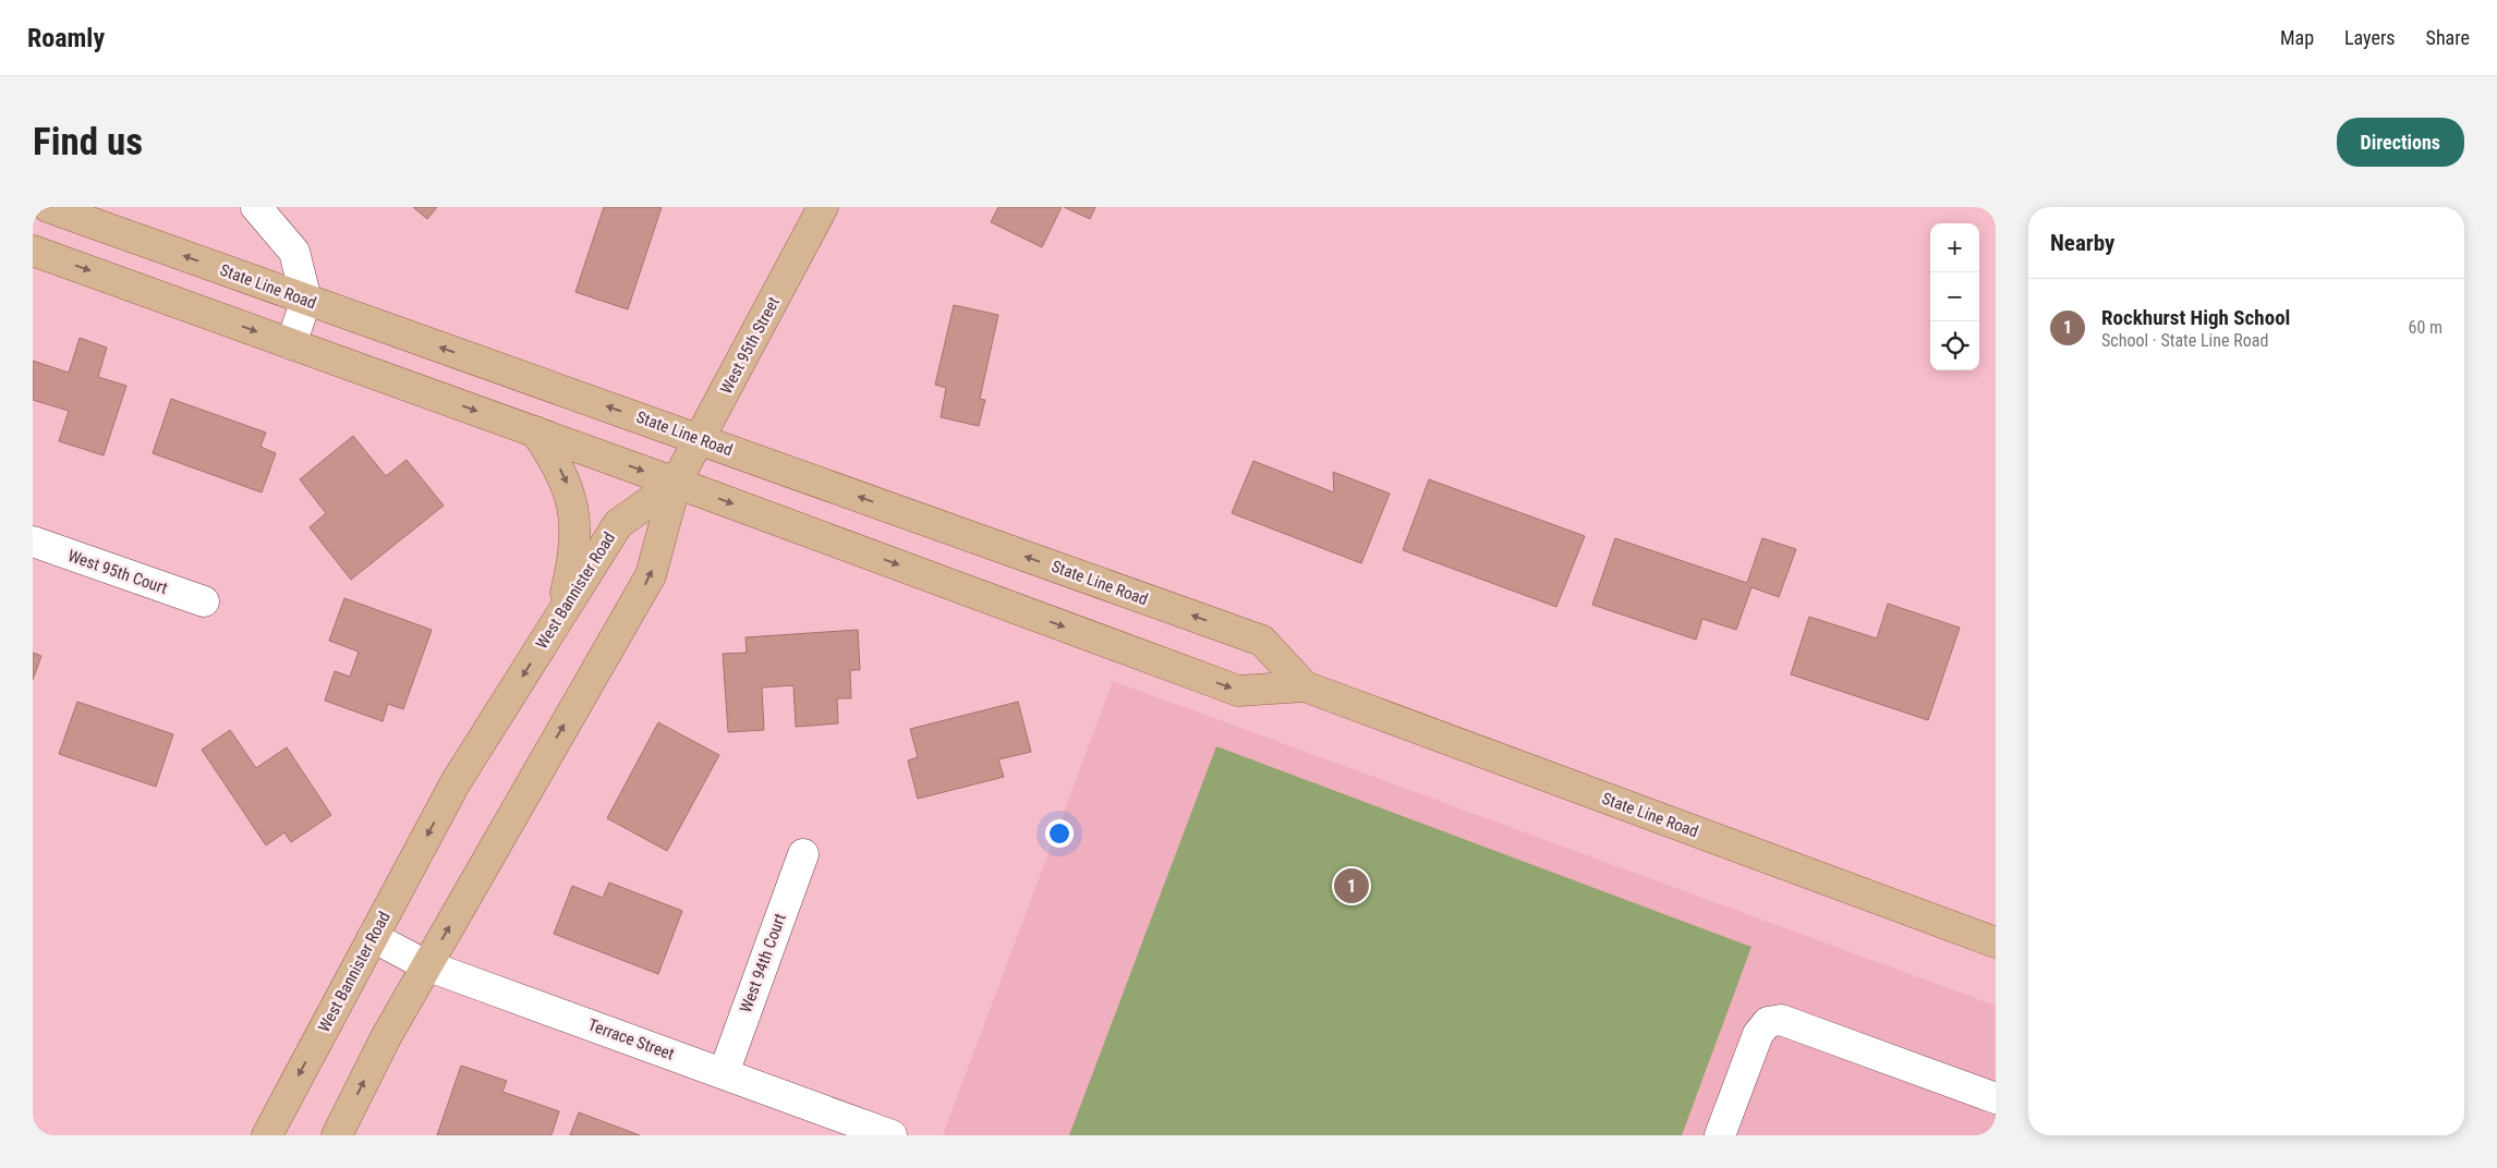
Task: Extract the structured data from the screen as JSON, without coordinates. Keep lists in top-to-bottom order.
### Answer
{
  "streets": {
    "main road": ["State Line Road", "West 95th Street", "West Bannister Road"],
    "street": ["West 95th Court", "West 94th Court", "Terrace Street"]
  },
  "crossings": [
    ["State Line Road", "West 95th Street"],
    ["State Line Road", "West Bannister Road"],
    ["West 95th Street", "West Bannister Road"],
    ["West Bannister Road", "Terrace Street"],
    ["West 94th Court", "Terrace Street"]
  ],
  "page": {
    "header": "Roamly",
    "nav": ["Map", "Layers", "Share"],
    "buttons": "Directions",
    "title": "Find us",
    "heading": "Nearby",
    "map_buttons": ["+", "−"],
    "list": [
      {
        "mark": "1",
        "name": "Rockhurst High School",
        "note": "School · State Line Road",
        "value": "60 m"
      }
    ],
    "pins": "1"
  }
}
